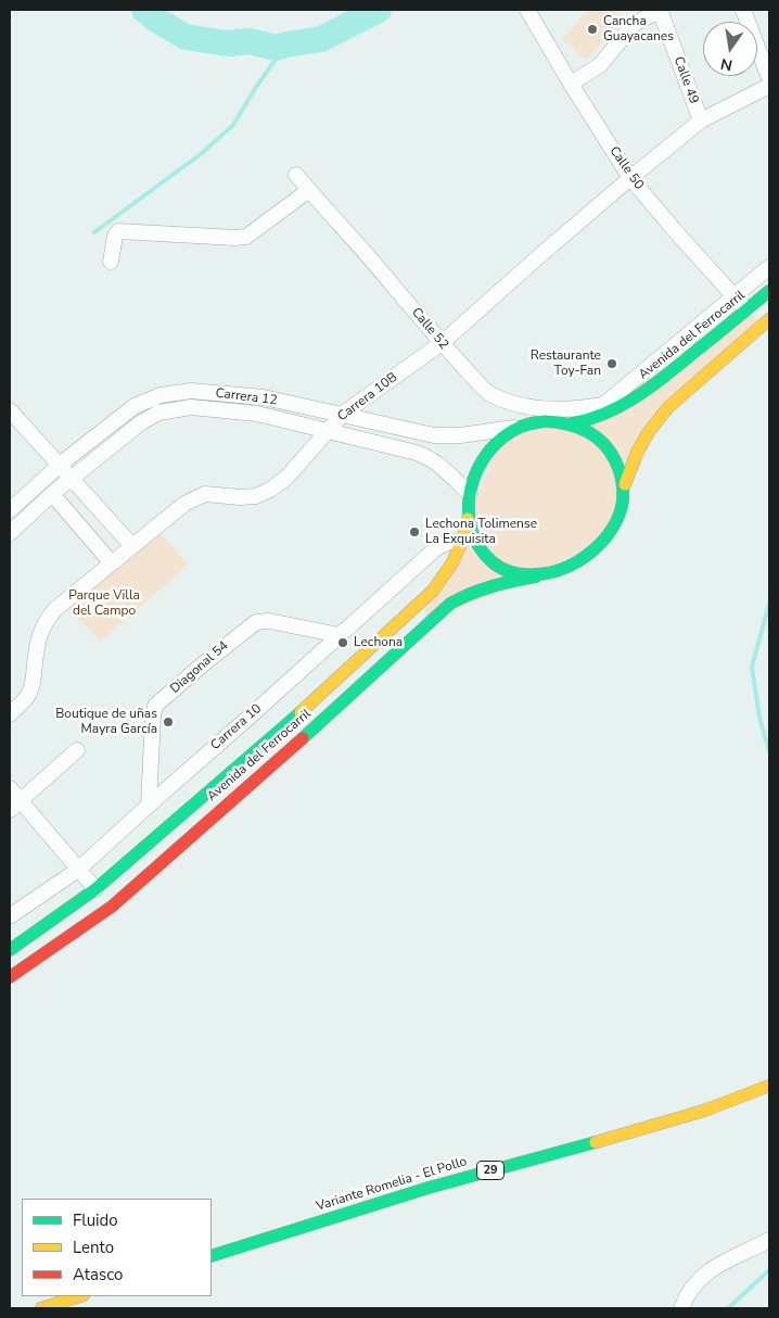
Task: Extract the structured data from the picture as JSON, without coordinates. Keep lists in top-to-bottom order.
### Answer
{
  "streets": {
    "main road": ["Avenida del Ferrocarril", "29", "Variante Romelia - El Pollo"],
    "street": [
      "Calle 49",
      "Calle 50",
      "Calle 52",
      "Carrera 12",
      "Carrera 10B",
      "Diagonal 54",
      "Carrera 10"
    ]
  },
  "crossings": [
    ["Calle 49", "Carrera 10B"],
    ["Calle 50", "Calle 52"],
    ["Calle 50", "Avenida del Ferrocarril"],
    ["Calle 50", "Carrera 10B"],
    ["Calle 52", "Carrera 10B"],
    ["Avenida del Ferrocarril", "Carrera 12"],
    ["Avenida del Ferrocarril", "Carrera 10"],
    ["Carrera 12", "Carrera 10B"],
    ["Diagonal 54", "Carrera 10"]
  ],
  "parks": ["Parque Villa del Campo"],
  "places": [
    "Cancha Guayacanes",
    "Restaurante Toy-Fan",
    "Lechona Tolimense La Exquisita",
    "Lechona",
    "Boutique de uñas Mayra García"
  ],
  "legend": ["Fluido", "Lento", "Atasco"],
  "north": "bottom"
}
